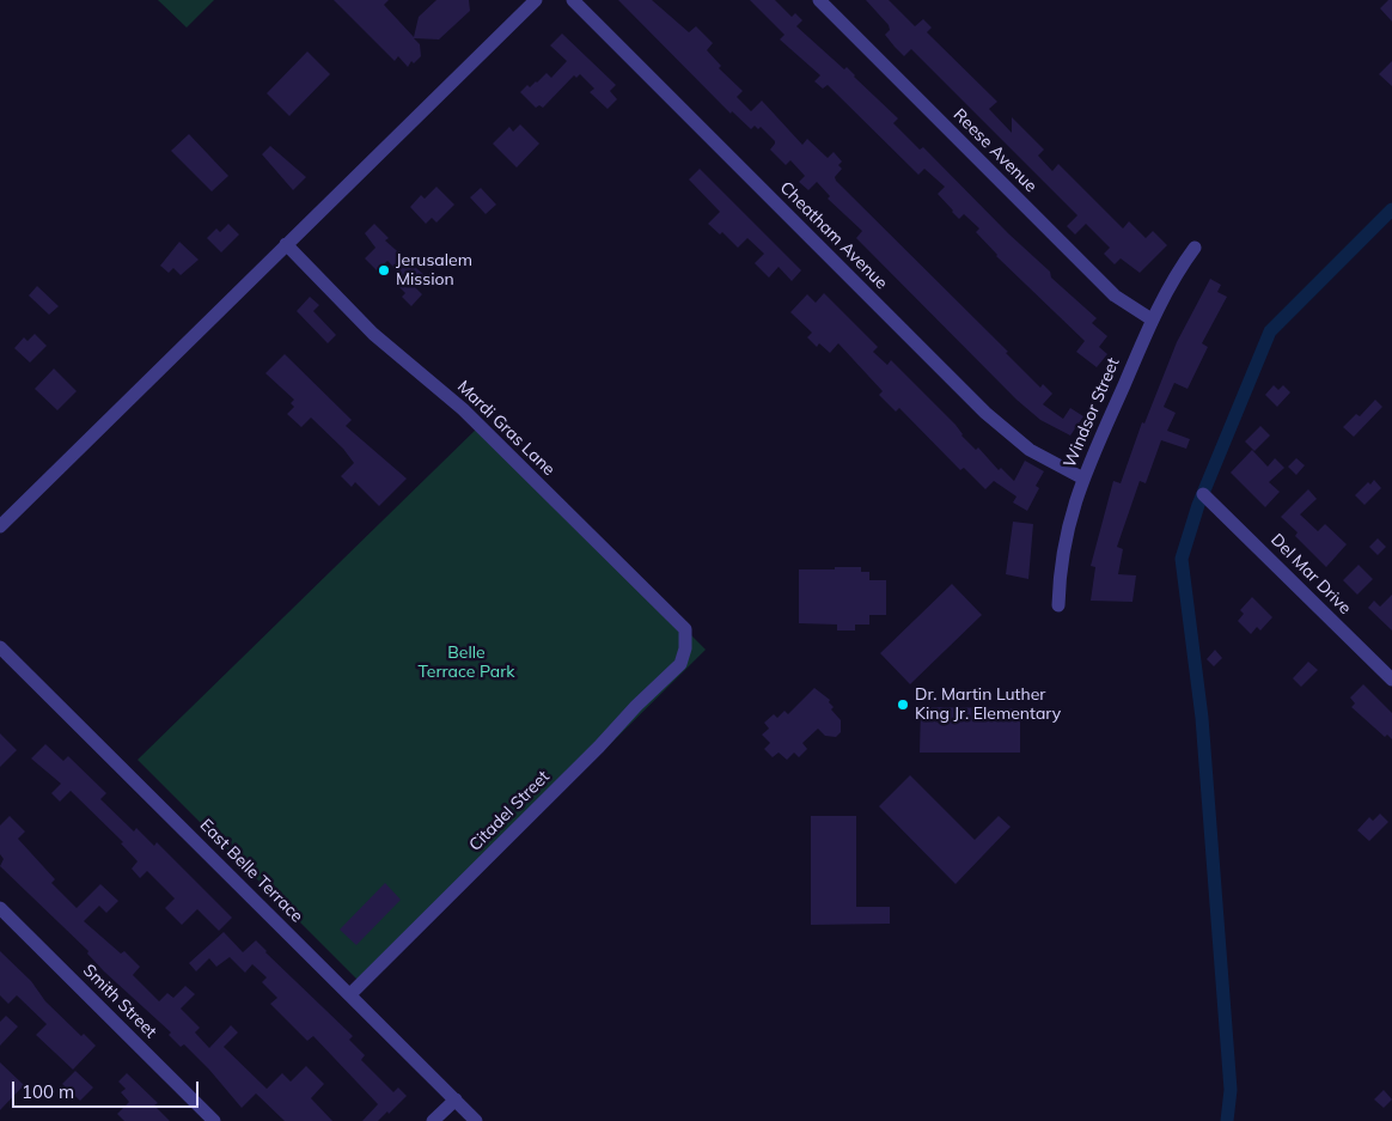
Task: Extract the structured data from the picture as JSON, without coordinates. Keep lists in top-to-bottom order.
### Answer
{
  "streets": {
    "street": [
      "Reese Avenue",
      "Cheatham Avenue",
      "Windsor Street",
      "Mardi Gras Lane",
      "Del Mar Drive",
      "Citadel Street",
      "East Belle Terrace",
      "Smith Street"
    ]
  },
  "crossings": [
    ["Reese Avenue", "Windsor Street"],
    ["Cheatham Avenue", "Windsor Street"],
    ["Mardi Gras Lane", "Citadel Street"],
    ["Citadel Street", "East Belle Terrace"]
  ],
  "parks": ["Belle Terrace Park"],
  "places": ["Jerusalem Mission", "Dr. Martin Luther King Jr. Elementary"],
  "scale_bar": "100 m"
}
